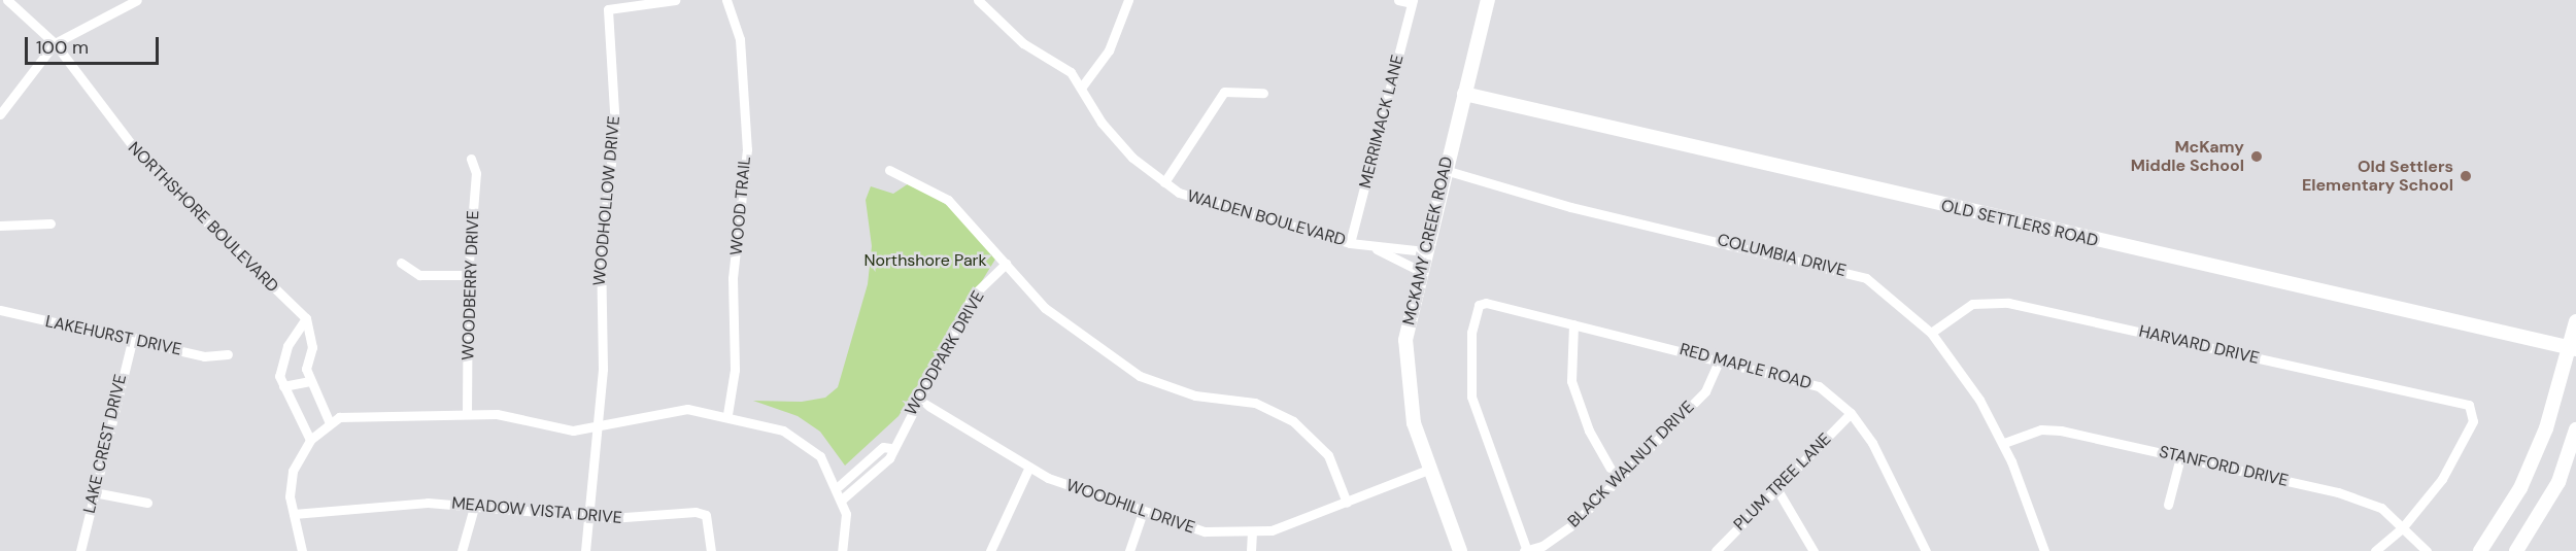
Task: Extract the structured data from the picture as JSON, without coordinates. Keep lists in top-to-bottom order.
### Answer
{
  "streets": {
    "street": [
      "MERRIMACK LANE",
      "WOODHOLLOW DRIVE",
      "WOOD TRAIL",
      "NORTHSHORE BOULEVARD",
      "WALDEN BOULEVARD",
      "OLD SETTLERS ROAD",
      "MCKAMY CREEK ROAD",
      "COLUMBIA DRIVE",
      "WOODBERRY DRIVE",
      "LAKEHURST DRIVE",
      "HARVARD DRIVE",
      "WOODPARK DRIVE",
      "RED MAPLE ROAD",
      "LAKE CREST DRIVE",
      "BLACK WALNUT DRIVE",
      "STANFORD DRIVE",
      "PLUM TREE LANE",
      "WOODHILL DRIVE",
      "MEADOW VISTA DRIVE"
    ]
  },
  "crossings": [
    ["MERRIMACK LANE", "WALDEN BOULEVARD"],
    ["WOODHOLLOW DRIVE", "MEADOW VISTA DRIVE"],
    ["WALDEN BOULEVARD", "MCKAMY CREEK ROAD"],
    ["OLD SETTLERS ROAD", "MCKAMY CREEK ROAD"],
    ["MCKAMY CREEK ROAD", "COLUMBIA DRIVE"],
    ["MCKAMY CREEK ROAD", "WOODHILL DRIVE"],
    ["COLUMBIA DRIVE", "HARVARD DRIVE"],
    ["COLUMBIA DRIVE", "STANFORD DRIVE"],
    ["LAKEHURST DRIVE", "LAKE CREST DRIVE"],
    ["HARVARD DRIVE", "STANFORD DRIVE"],
    ["WOODPARK DRIVE", "WOODHILL DRIVE"],
    ["RED MAPLE ROAD", "BLACK WALNUT DRIVE"],
    ["RED MAPLE ROAD", "PLUM TREE LANE"]
  ],
  "parks": ["Northshore Park"],
  "places": ["McKamy Middle School", "Old Settlers Elementary School"],
  "scale_bar": "100 m"
}
